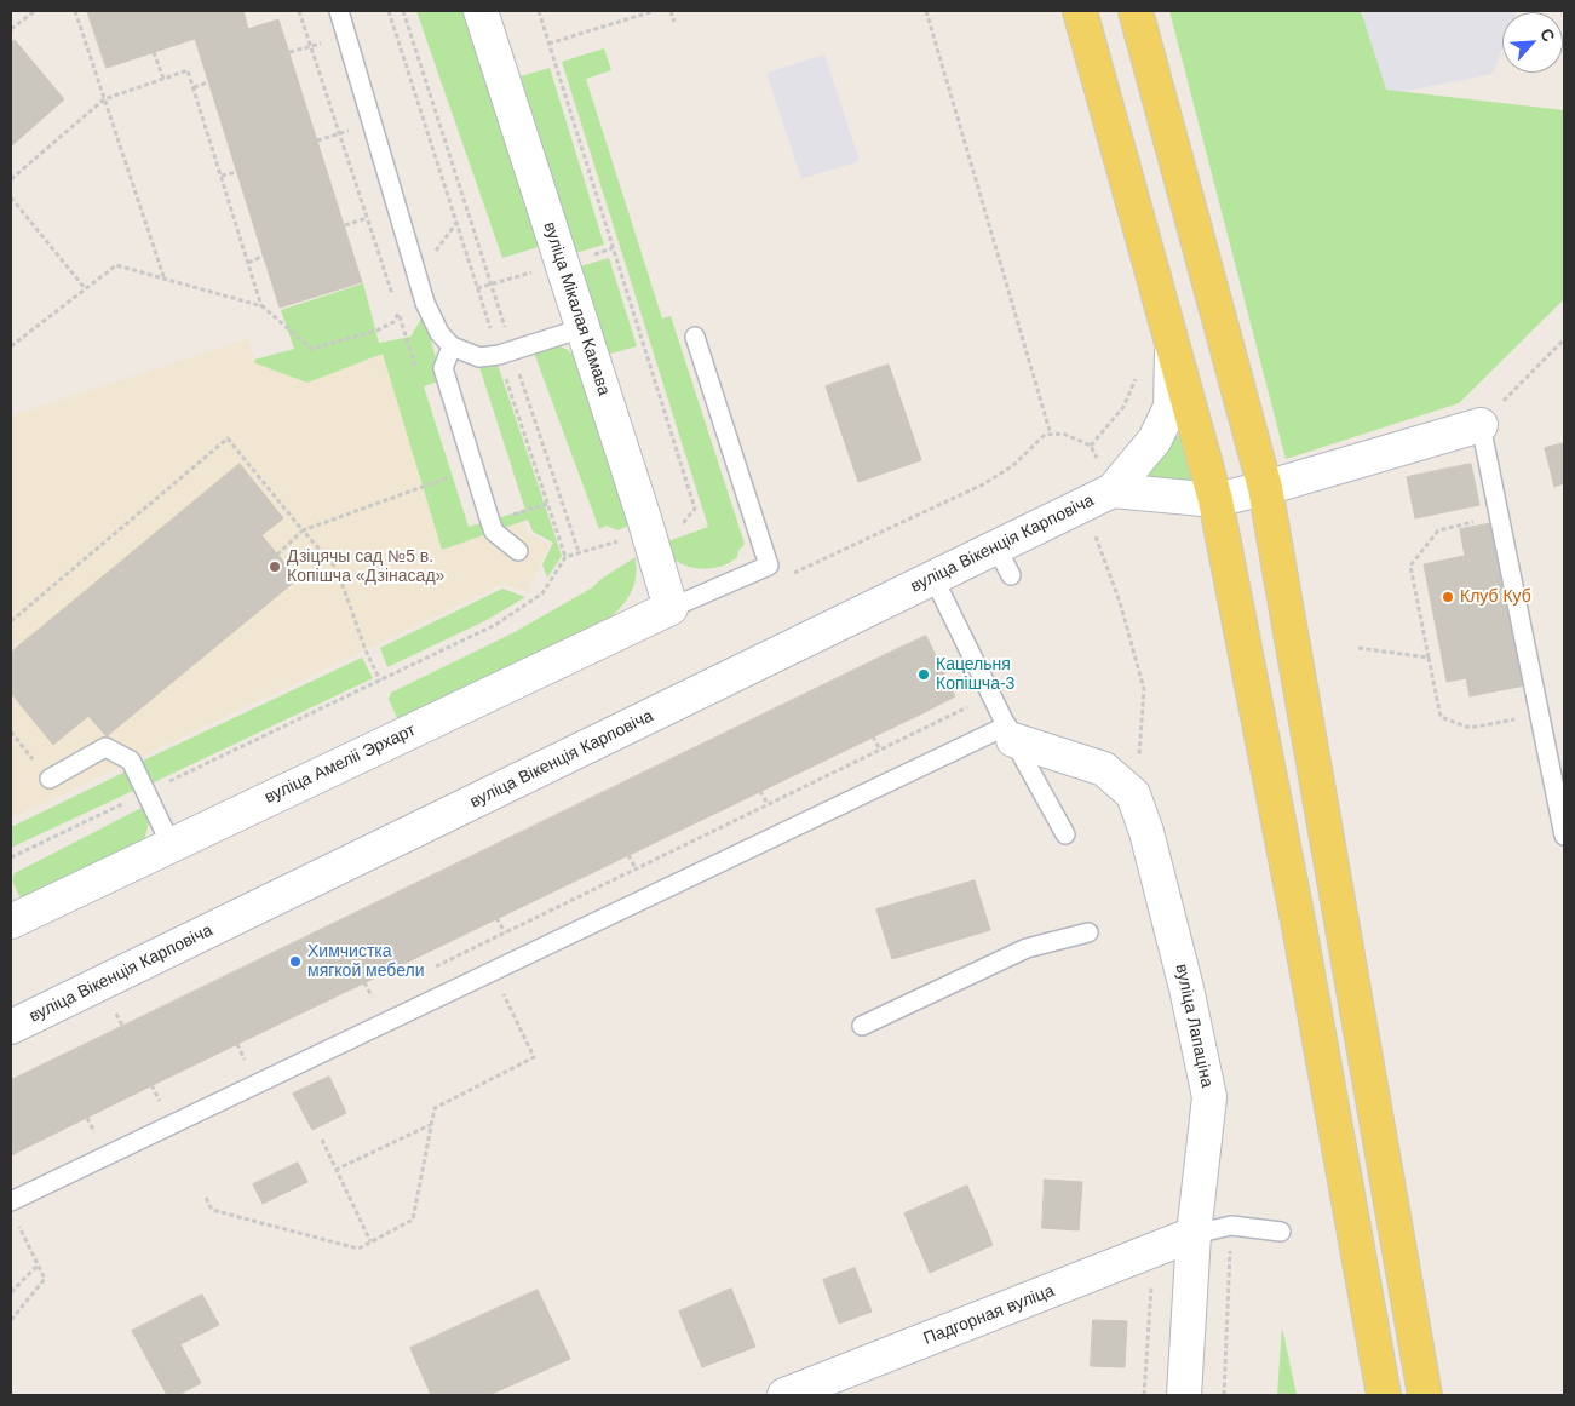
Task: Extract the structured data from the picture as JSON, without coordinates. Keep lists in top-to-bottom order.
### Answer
{
  "streets": {
    "street": [
      "вуліца Мікалая Камава",
      "вуліца Вікенція Карповіча",
      "вуліца Амеліі Эрхарт",
      "вуліца Лапаціна",
      "Падгорная вуліца"
    ]
  },
  "crossings": [
    ["вуліца Мікалая Камава", "вуліца Амеліі Эрхарт"],
    ["вуліца Лапаціна", "Падгорная вуліца"]
  ],
  "places": [
    "Дзіцячы сад №5 в. Копішча «Дзінасад»",
    "Клуб Куб",
    "Кацельня Копішча-3",
    "Химчистка мягкой мебели"
  ],
  "north": "top right"
}
